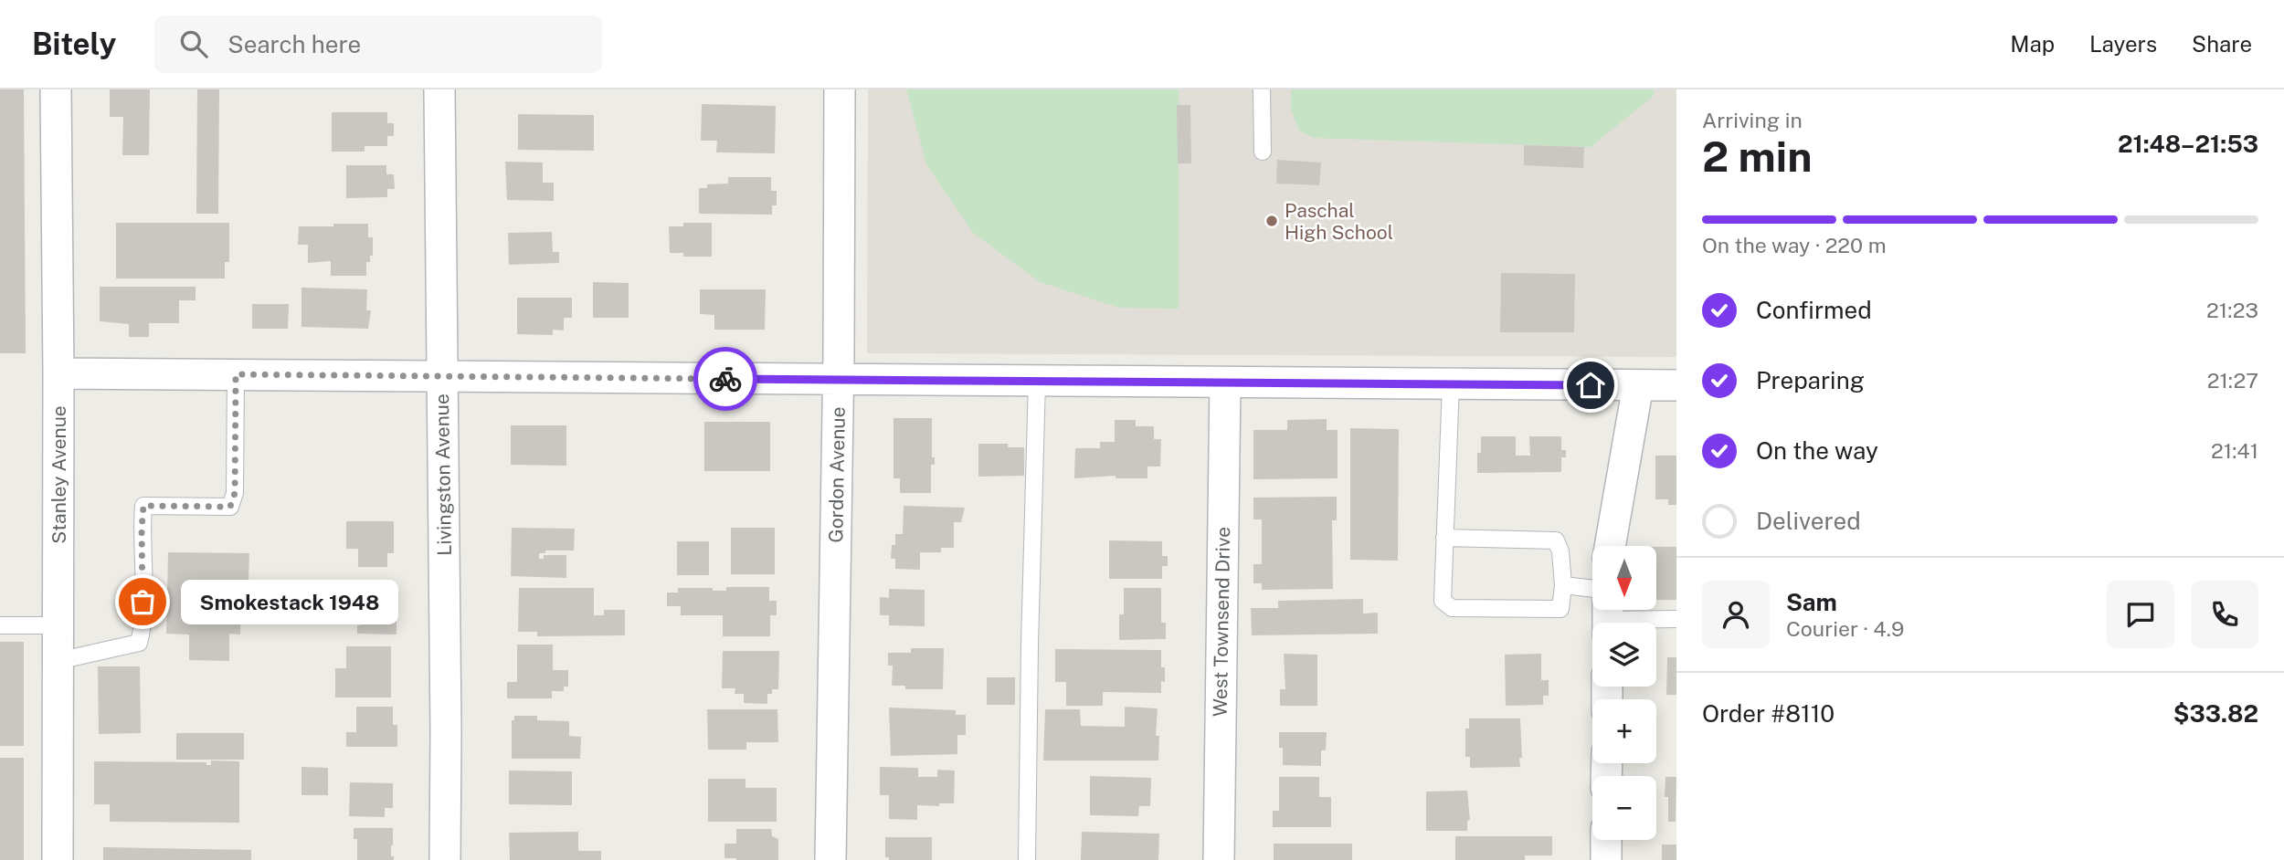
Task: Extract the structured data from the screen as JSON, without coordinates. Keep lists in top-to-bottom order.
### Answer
{
  "streets": {
    "street": [
      "Stanley Avenue",
      "Livingston Avenue",
      "Gordon Avenue",
      "West Townsend Drive"
    ]
  },
  "places": ["Paschal High School", "Smokestack 1948"],
  "north": "bottom",
  "page": {
    "header": "Bitely",
    "search": "Search here",
    "nav": ["Map", "Layers", "Share"],
    "heading": ["2 min", "Arriving in", "21:48–21:53"],
    "panel": [
      "Sam",
      "Courier · 4.9",
      "Order #8110",
      "$33.82"
    ],
    "bar": "On the way · 220 m",
    "list": [
      ["Confirmed", "21:23"],
      ["Preparing", "21:27"],
      ["On the way", "21:41"],
      "Delivered"
    ],
    "map_buttons": ["+", "−"],
    "bubble": "Smokestack 1948"
  }
}
